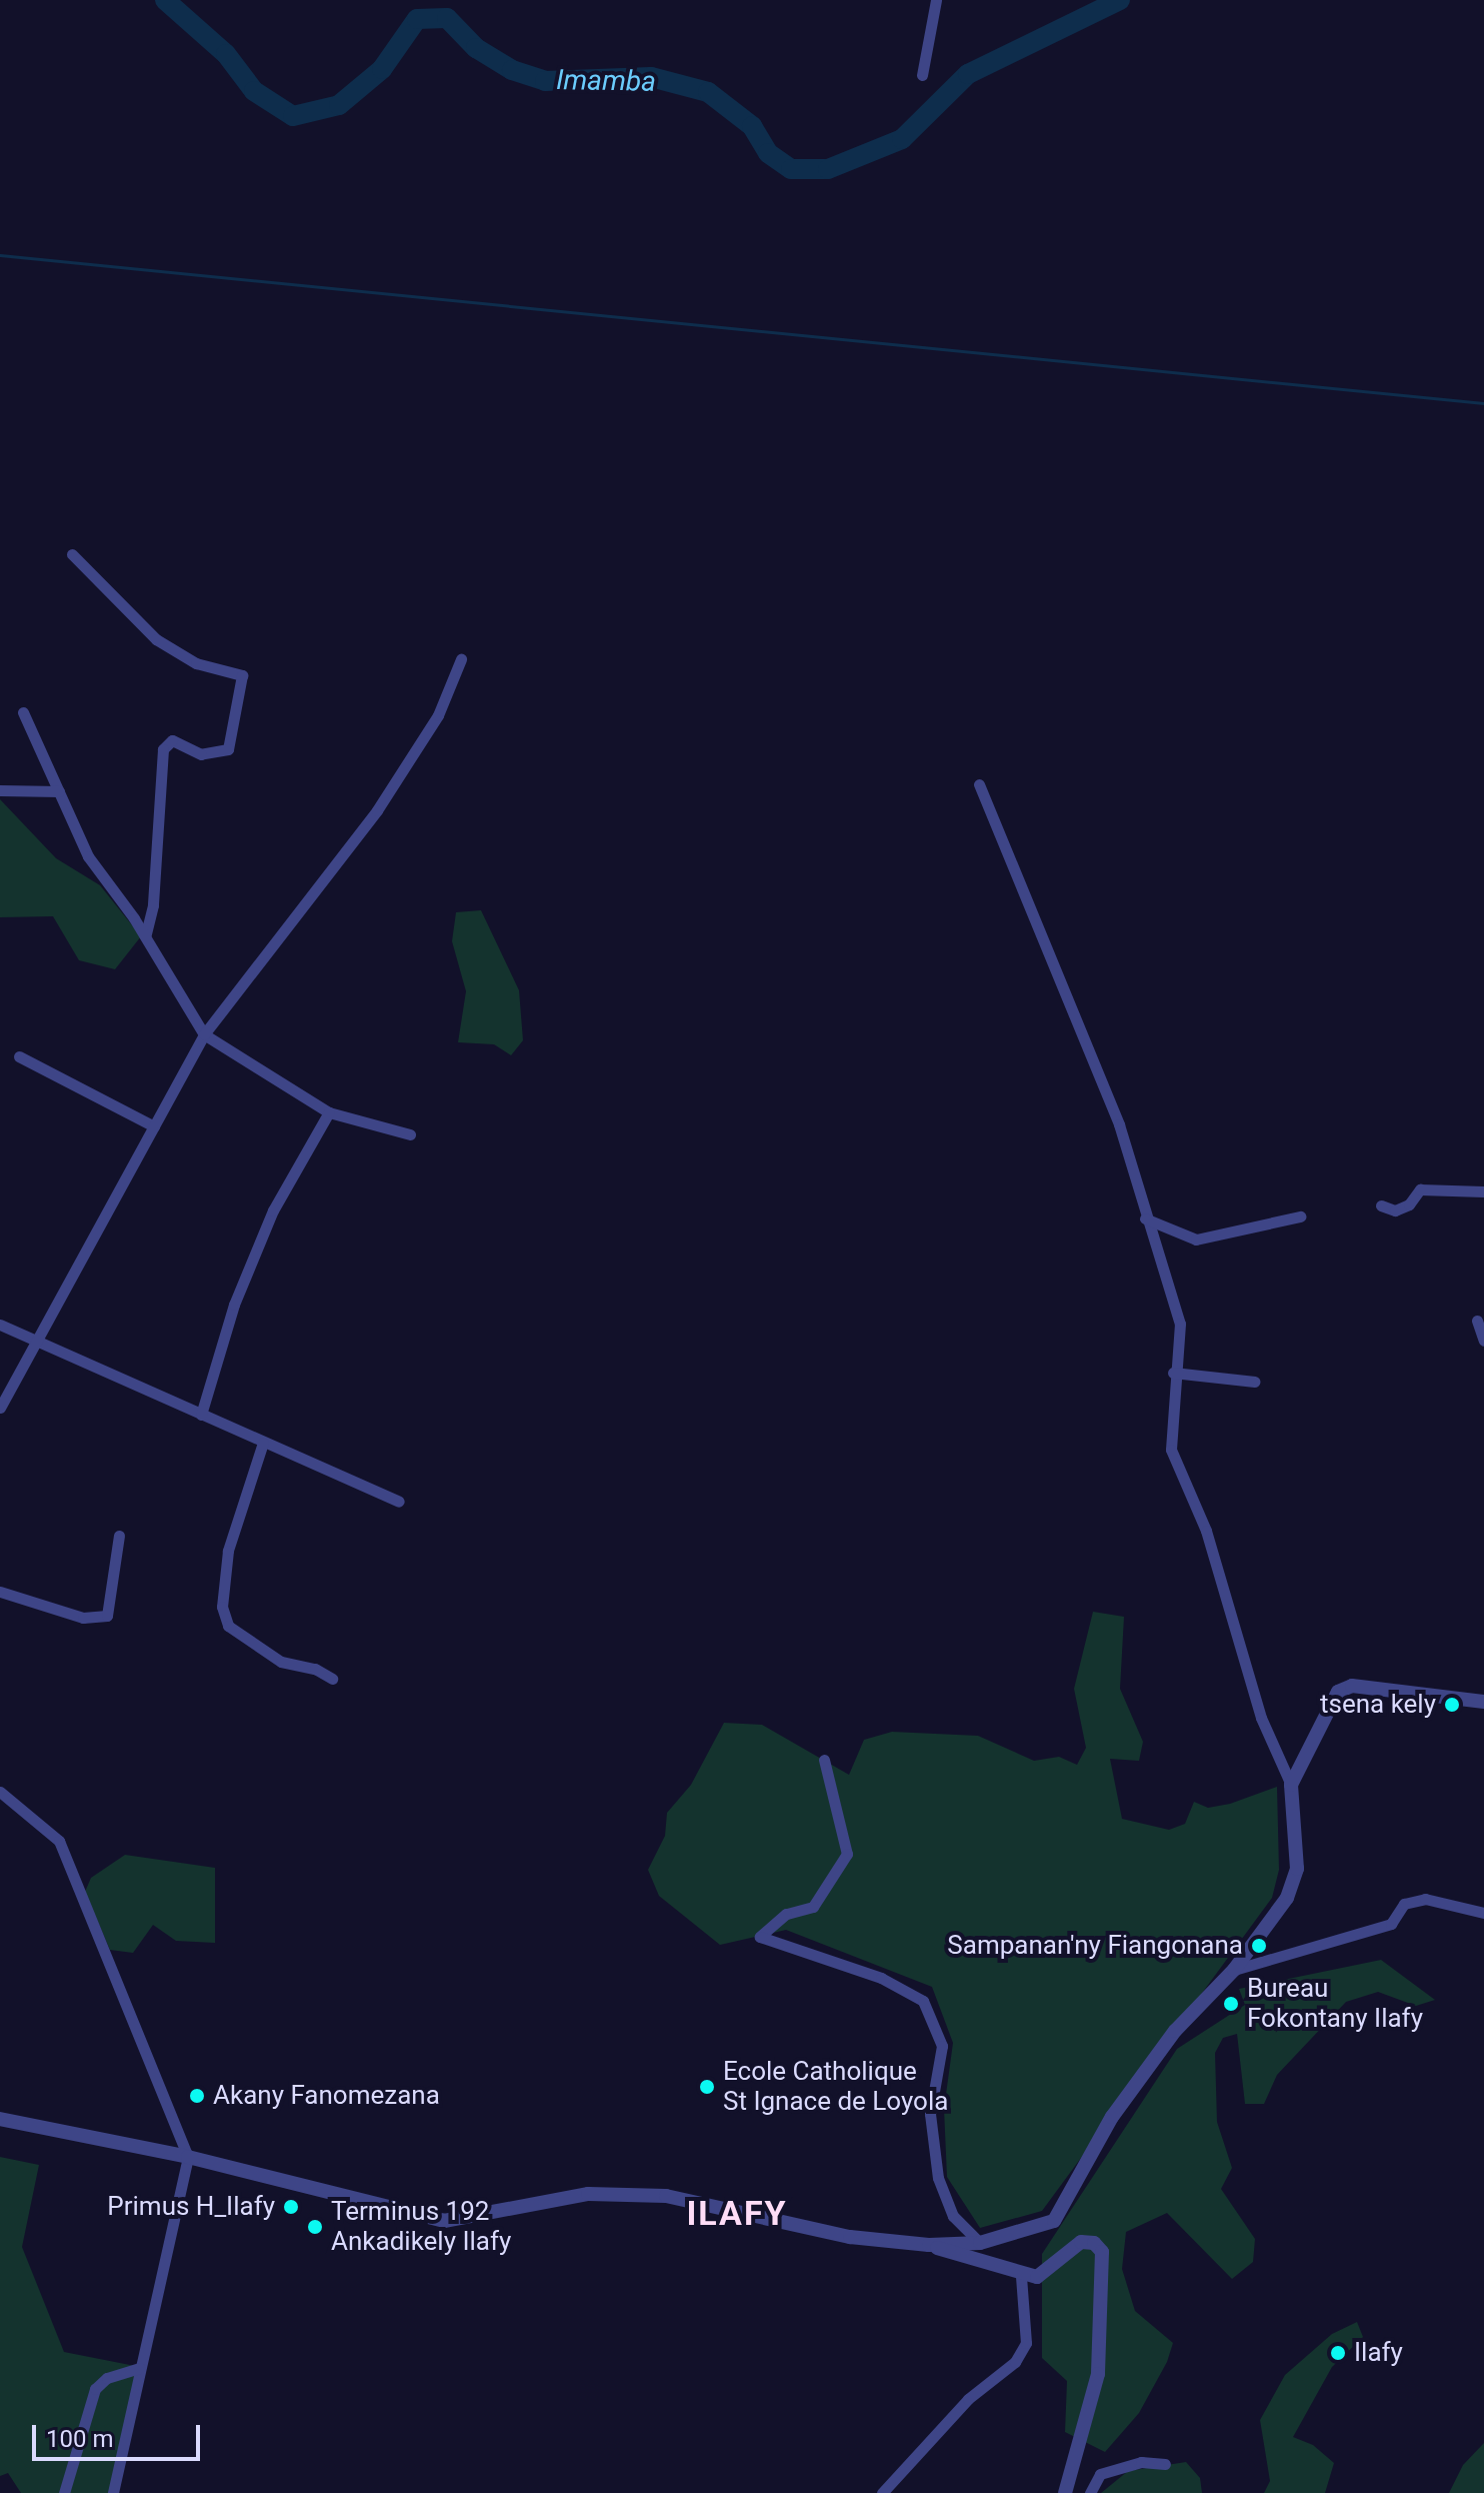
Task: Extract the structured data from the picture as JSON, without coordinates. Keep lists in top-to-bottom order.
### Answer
{
  "districts": ["ILAFY"],
  "water": ["Imamba"],
  "places": [
    "tsena kely",
    "Sampanan'ny Fiangonana",
    "Bureau Fokontany Ilafy",
    "Ecole Catholique St Ignace de Loyola",
    "Akany Fanomezana",
    "Primus H_Ilafy",
    "Terminus 192 Ankadikely Ilafy",
    "Ilafy"
  ],
  "scale_bar": "100 m"
}
